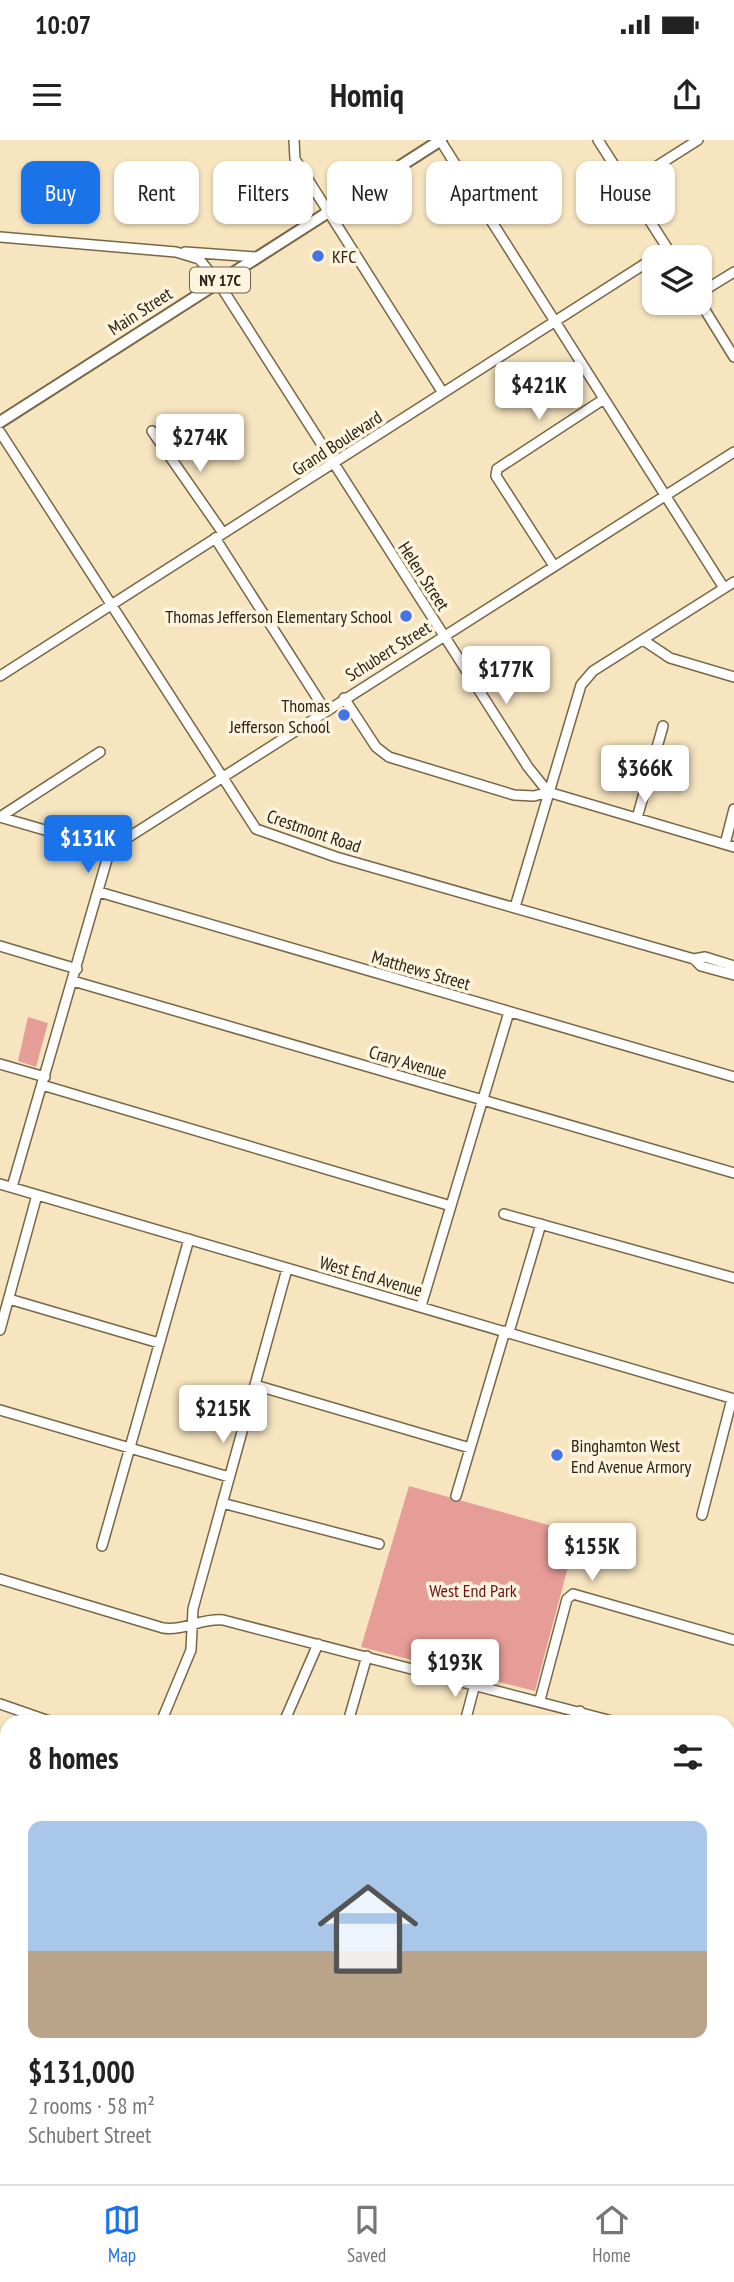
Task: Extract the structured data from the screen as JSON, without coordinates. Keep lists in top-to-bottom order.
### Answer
{
  "streets": {
    "main road": ["NY 17C", "Main Street"],
    "street": [
      "Grand Boulevard",
      "Helen Street",
      "Schubert Street",
      "Crestmont Road",
      "Matthews Street",
      "Crary Avenue",
      "West End Avenue"
    ]
  },
  "crossings": [
    ["Main Street", "Helen Street"],
    ["Grand Boulevard", "Helen Street"],
    ["Grand Boulevard", "Crestmont Road"],
    ["Helen Street", "Schubert Street"],
    ["Schubert Street", "Crestmont Road"]
  ],
  "parks": ["West End Park"],
  "places": [
    "KFC",
    "Thomas Jefferson Elementary School",
    "Thomas Jefferson School",
    "Binghamton West End Avenue Armory"
  ],
  "page": {
    "status": "10:07",
    "header": "Homiq",
    "chip": [
      "Buy",
      "Rent",
      "Filters",
      "New",
      "Apartment",
      "House"
    ],
    "price": [
      "$421K",
      "$274K",
      "$177K",
      "$366K",
      "$131K",
      "$215K",
      "$155K",
      "$193K"
    ],
    "heading": "8 homes",
    "list": [
      {
        "name": "$131,000",
        "note": "2 rooms · 58 m² · Schubert Street"
      }
    ],
    "tabs": ["Map", "Saved", "Home"]
  }
}
